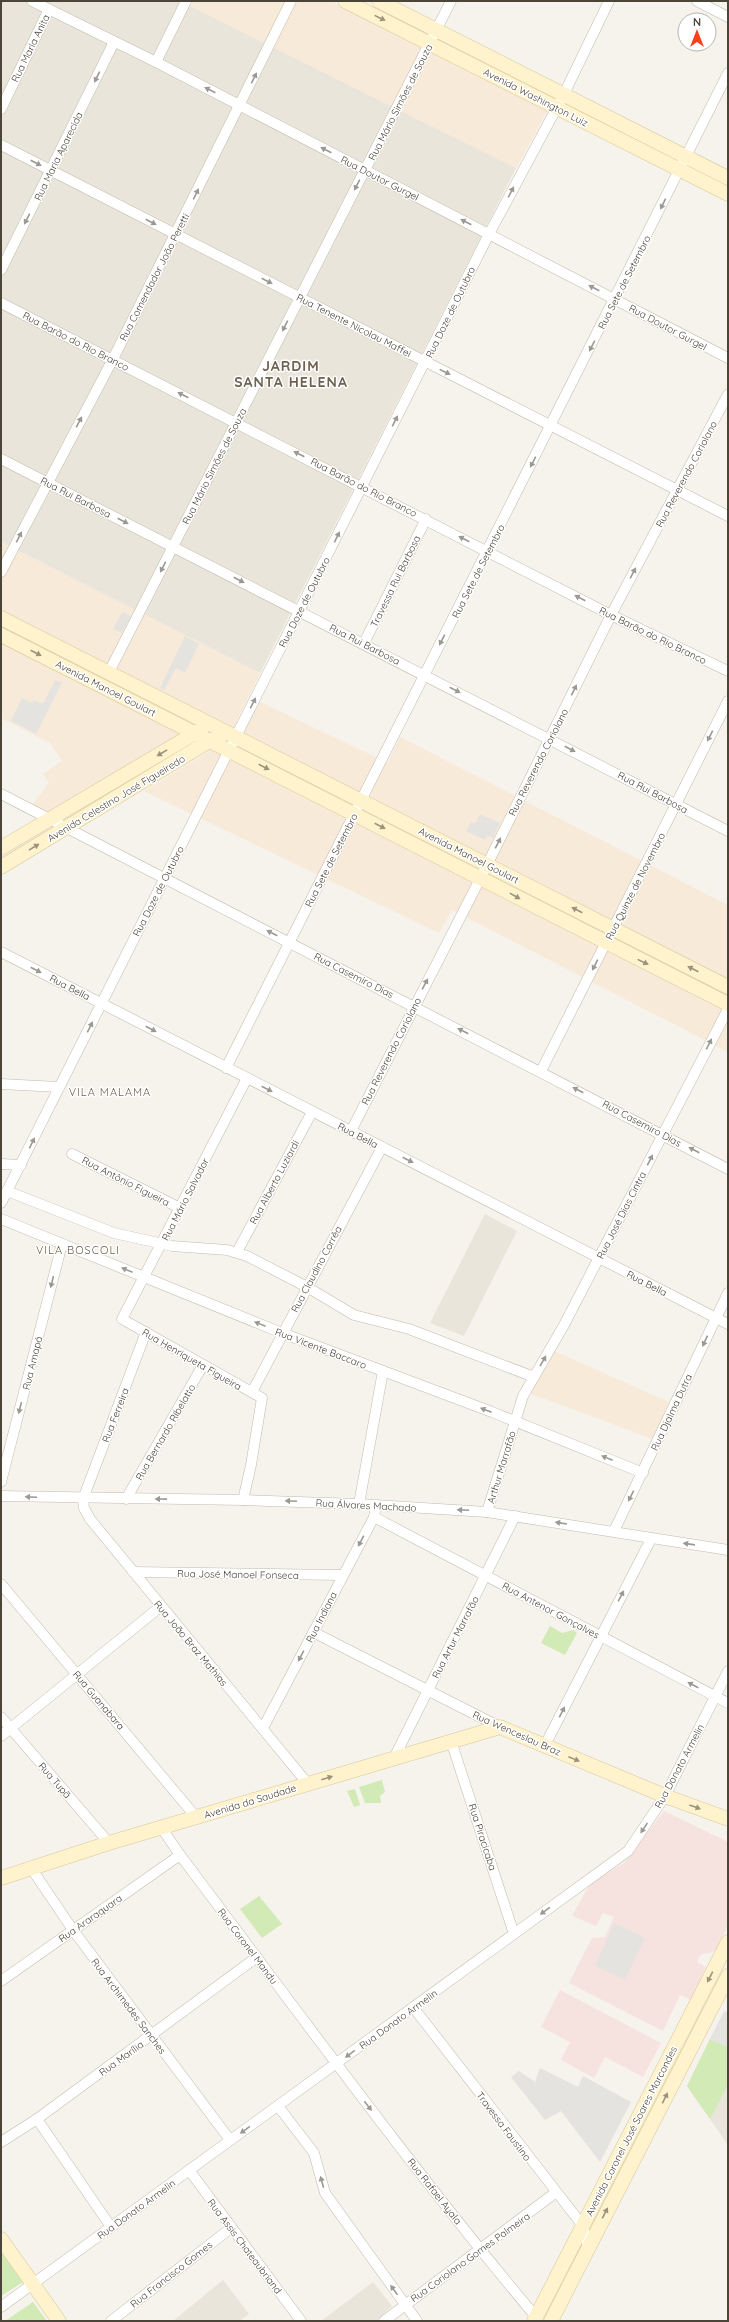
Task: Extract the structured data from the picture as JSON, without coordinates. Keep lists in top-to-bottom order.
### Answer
{
  "streets": {
    "main road": [
      "Avenida Washington Luiz",
      "Avenida Manoel Goulart",
      "Avenida Celestino José Figueiredo",
      "Rua Wenceslau Braz",
      "Avenida da Saudade",
      "Avenida Coronel José Soares Marcondes"
    ],
    "street": [
      "Rua Maria Anita",
      "Rua Mário Simões de Souza",
      "Rua Maria Aparecida",
      "Rua Doutor Gurgel",
      "Rua Comendador João Peretti",
      "Rua Sete de Setembro",
      "Rua Doze de Outubro",
      "Rua Tenente Nicolau Maffei",
      "Rua Barão do Rio Branco",
      "Rua Reverendo Coriolano",
      "Rua Rui Barbosa",
      "Travessa Rui Barbosa",
      "Rua Quinze de Novembro",
      "Rua Casemiro Dias",
      "Rua Bella",
      "Rua Antônio Figueira",
      "Rua Alberto Luziardi",
      "Rua Mário Salvador",
      "Rua José Dias Cintra",
      "Rua Claudino Corrêa",
      "Rua Vicente Baccaro",
      "Rua Henriqueta Figueira",
      "Rua Amapá",
      "Rua Djalma Dutra",
      "Rua Ferreira",
      "Rua Bernardo Ribelatto",
      "Arthur Marrafão",
      "Rua Álvares Machado",
      "Rua José Manoel Fonseca",
      "Rua Antenor Gonçalves",
      "Rua Indiana",
      "Rua Artur Marrafão",
      "Rua João Braz Mathias",
      "Rua Guanabara",
      "Rua Donato Armelin",
      "Rua Tupã",
      "Rua Piracicaba",
      "Rua Araraquara",
      "Rua Coronel Mandu",
      "Rua Archimedes Sanches",
      "Rua Marília",
      "Travessa Faustino",
      "Rua Rafael Ayala",
      "Rua Assis Chateaubriand",
      "Rua Coriolano Gomes Palmeira",
      "Rua Francisco Gomes"
    ]
  },
  "crossings": [
    ["Rua Maria Anita", "Rua Doutor Gurgel"],
    ["Avenida Washington Luiz", "Rua Mário Simões de Souza"],
    ["Avenida Washington Luiz", "Rua Sete de Setembro"],
    ["Avenida Washington Luiz", "Rua Doze de Outubro"],
    ["Rua Mário Simões de Souza", "Rua Doutor Gurgel"],
    ["Rua Mário Simões de Souza", "Rua Tenente Nicolau Maffei"],
    ["Rua Mário Simões de Souza", "Rua Barão do Rio Branco"],
    ["Rua Mário Simões de Souza", "Rua Rui Barbosa"],
    ["Rua Mário Simões de Souza", "Avenida Manoel Goulart"],
    ["Rua Maria Aparecida", "Rua Doutor Gurgel"],
    ["Rua Maria Aparecida", "Rua Tenente Nicolau Maffei"],
    ["Rua Doutor Gurgel", "Rua Comendador João Peretti"],
    ["Rua Doutor Gurgel", "Rua Sete de Setembro"],
    ["Rua Doutor Gurgel", "Rua Doze de Outubro"],
    ["Rua Comendador João Peretti", "Rua Tenente Nicolau Maffei"],
    ["Rua Comendador João Peretti", "Rua Barão do Rio Branco"],
    ["Rua Comendador João Peretti", "Rua Rui Barbosa"],
    ["Rua Sete de Setembro", "Rua Tenente Nicolau Maffei"],
    ["Rua Sete de Setembro", "Rua Barão do Rio Branco"],
    ["Rua Sete de Setembro", "Rua Rui Barbosa"],
    ["Rua Sete de Setembro", "Avenida Manoel Goulart"],
    ["Rua Sete de Setembro", "Rua Casemiro Dias"],
    ["Rua Sete de Setembro", "Rua Bella"],
    ["Rua Doze de Outubro", "Rua Tenente Nicolau Maffei"],
    ["Rua Doze de Outubro", "Rua Barão do Rio Branco"],
    ["Rua Doze de Outubro", "Rua Rui Barbosa"],
    ["Rua Doze de Outubro", "Avenida Manoel Goulart"],
    ["Rua Doze de Outubro", "Rua Casemiro Dias"],
    ["Rua Doze de Outubro", "Rua Bella"],
    ["Rua Tenente Nicolau Maffei", "Rua Reverendo Coriolano"],
    ["Rua Barão do Rio Branco", "Rua Reverendo Coriolano"],
    ["Rua Barão do Rio Branco", "Travessa Rui Barbosa"],
    ["Rua Reverendo Coriolano", "Rua Rui Barbosa"],
    ["Rua Reverendo Coriolano", "Avenida Manoel Goulart"],
    ["Rua Reverendo Coriolano", "Rua Casemiro Dias"],
    ["Rua Reverendo Coriolano", "Rua Bella"],
    ["Rua Rui Barbosa", "Travessa Rui Barbosa"],
    ["Rua Rui Barbosa", "Rua Quinze de Novembro"],
    ["Avenida Manoel Goulart", "Avenida Celestino José Figueiredo"],
    ["Avenida Manoel Goulart", "Rua Quinze de Novembro"],
    ["Avenida Celestino José Figueiredo", "Rua Casemiro Dias"],
    ["Rua Quinze de Novembro", "Rua Casemiro Dias"],
    ["Rua Casemiro Dias", "Rua José Dias Cintra"],
    ["Rua Bella", "Rua Alberto Luziardi"],
    ["Rua Bella", "Rua Mário Salvador"],
    ["Rua Bella", "Rua José Dias Cintra"],
    ["Rua Bella", "Rua Claudino Corrêa"],
    ["Rua Bella", "Rua Djalma Dutra"],
    ["Rua Antônio Figueira", "Rua Mário Salvador"],
    ["Rua Mário Salvador", "Rua Vicente Baccaro"],
    ["Rua Mário Salvador", "Rua Henriqueta Figueira"],
    ["Rua José Dias Cintra", "Rua Vicente Baccaro"],
    ["Rua José Dias Cintra", "Arthur Marrafão"],
    ["Rua Claudino Corrêa", "Rua Vicente Baccaro"],
    ["Rua Claudino Corrêa", "Rua Henriqueta Figueira"],
    ["Rua Vicente Baccaro", "Rua Amapá"],
    ["Rua Vicente Baccaro", "Rua Djalma Dutra"],
    ["Rua Vicente Baccaro", "Arthur Marrafão"],
    ["Rua Henriqueta Figueira", "Rua Ferreira"],
    ["Rua Henriqueta Figueira", "Rua Bernardo Ribelatto"],
    ["Rua Henriqueta Figueira", "Rua Álvares Machado"],
    ["Rua Djalma Dutra", "Rua Álvares Machado"],
    ["Rua Ferreira", "Rua Álvares Machado"],
    ["Rua Ferreira", "Rua João Braz Mathias"],
    ["Rua Bernardo Ribelatto", "Rua Álvares Machado"],
    ["Arthur Marrafão", "Rua Álvares Machado"],
    ["Rua Álvares Machado", "Rua Indiana"],
    ["Rua Álvares Machado", "Rua Artur Marrafão"],
    ["Rua Álvares Machado", "Rua João Braz Mathias"],
    ["Rua José Manoel Fonseca", "Rua Indiana"],
    ["Rua José Manoel Fonseca", "Rua João Braz Mathias"],
    ["Rua Antenor Gonçalves", "Rua Indiana"],
    ["Rua Antenor Gonçalves", "Rua Artur Marrafão"],
    ["Rua Antenor Gonçalves", "Rua Donato Armelin"],
    ["Rua Indiana", "Rua João Braz Mathias"],
    ["Rua Indiana", "Rua Wenceslau Braz"],
    ["Rua Artur Marrafão", "Rua Wenceslau Braz"],
    ["Rua Artur Marrafão", "Avenida da Saudade"],
    ["Rua João Braz Mathias", "Avenida da Saudade"],
    ["Rua Guanabara", "Avenida da Saudade"],
    ["Rua Wenceslau Braz", "Rua Donato Armelin"],
    ["Rua Wenceslau Braz", "Avenida da Saudade"],
    ["Rua Donato Armelin", "Rua Piracicaba"],
    ["Rua Donato Armelin", "Rua Coronel Mandu"],
    ["Rua Donato Armelin", "Rua Archimedes Sanches"],
    ["Rua Donato Armelin", "Travessa Faustino"],
    ["Rua Donato Armelin", "Rua Rafael Ayala"],
    ["Rua Donato Armelin", "Rua Assis Chateaubriand"],
    ["Rua Tupã", "Avenida da Saudade"],
    ["Avenida da Saudade", "Rua Piracicaba"],
    ["Avenida da Saudade", "Rua Coronel Mandu"],
    ["Avenida da Saudade", "Rua Archimedes Sanches"],
    ["Rua Araraquara", "Rua Coronel Mandu"],
    ["Rua Araraquara", "Rua Archimedes Sanches"],
    ["Rua Coronel Mandu", "Rua Marília"],
    ["Rua Coronel Mandu", "Rua Rafael Ayala"],
    ["Rua Archimedes Sanches", "Rua Marília"],
    ["Travessa Faustino", "Avenida Coronel José Soares Marcondes"],
    ["Travessa Faustino", "Rua Coriolano Gomes Palmeira"],
    ["Avenida Coronel José Soares Marcondes", "Rua Rafael Ayala"],
    ["Rua Rafael Ayala", "Rua Coriolano Gomes Palmeira"],
    ["Rua Assis Chateaubriand", "Rua Francisco Gomes"]
  ],
  "one_way": [
    "Rua Mário Simões de Souza",
    "Rua Maria Aparecida",
    "Rua Doutor Gurgel",
    "Rua Comendador João Peretti",
    "Rua Sete de Setembro",
    "Rua Doze de Outubro",
    "Rua Tenente Nicolau Maffei",
    "Rua Barão do Rio Branco",
    "Rua Reverendo Coriolano",
    "Rua Rui Barbosa",
    "Rua Quinze de Novembro",
    "Rua Casemiro Dias",
    "Rua Bella",
    "Rua José Dias Cintra",
    "Rua Amapá",
    "Rua Djalma Dutra",
    "Rua Álvares Machado",
    "Rua Indiana",
    "Rua Wenceslau Braz",
    "Rua Donato Armelin"
  ],
  "districts": ["JARDIM SANTA HELENA", "VILA MALAMA", "VILA BOSCOLI"],
  "north": "top"
}
